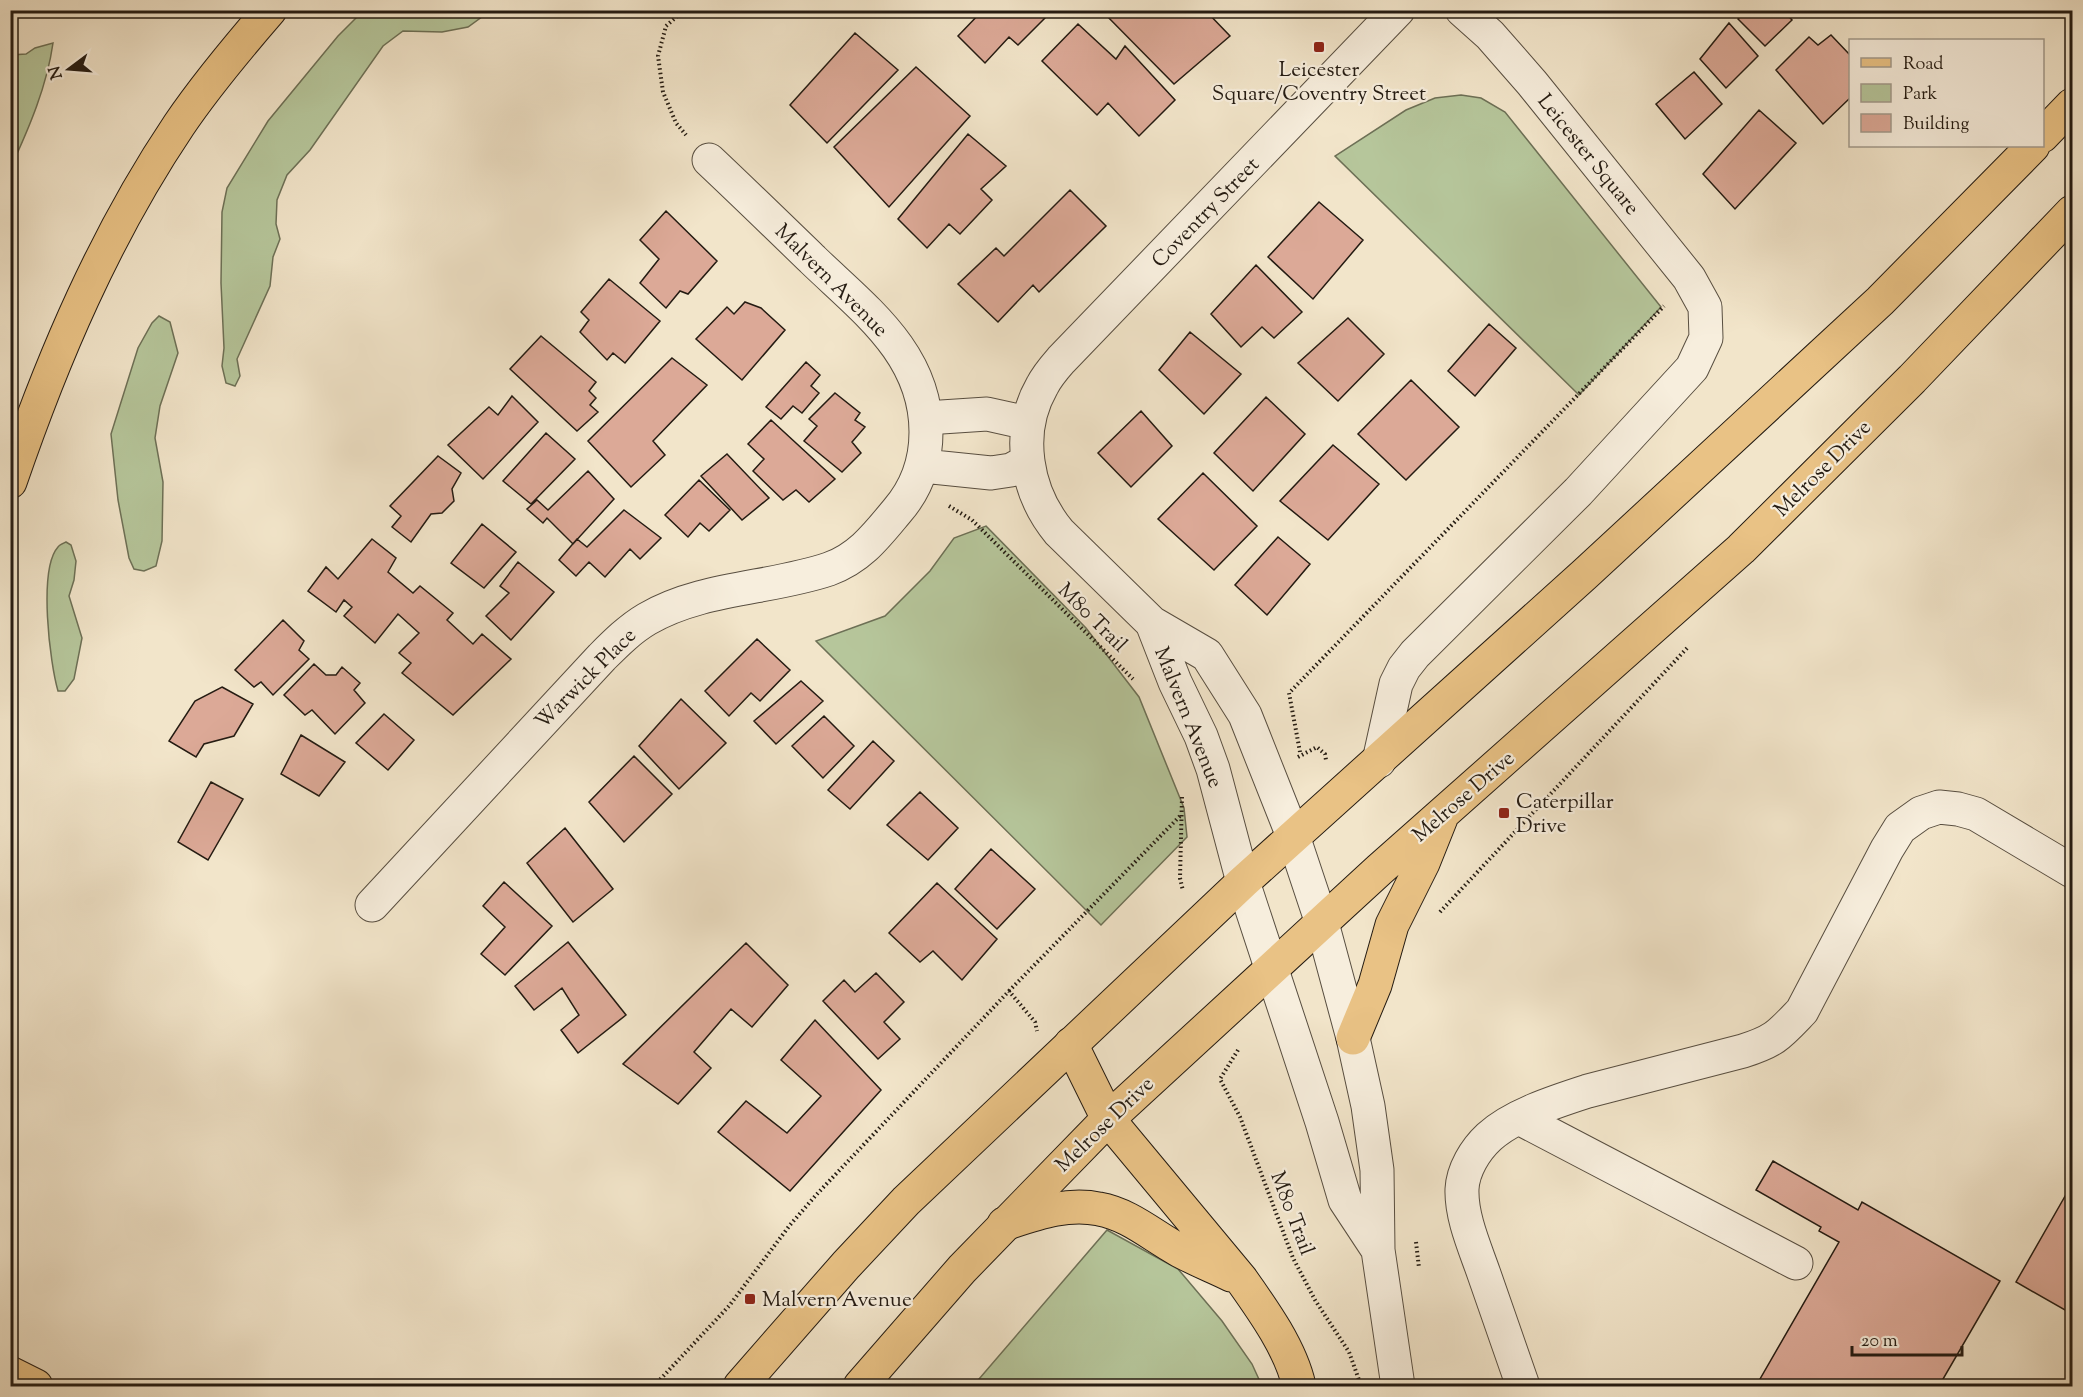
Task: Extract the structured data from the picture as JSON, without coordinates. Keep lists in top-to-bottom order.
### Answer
{
  "streets": {
    "main road": ["Melrose Drive"],
    "street": [
      "Leicester Square",
      "Coventry Street",
      "Malvern Avenue",
      "Warwick Place"
    ],
    "path": ["M80 Trail"]
  },
  "crossings": [
    ["Coventry Street", "Malvern Avenue"],
    ["Malvern Avenue", "M80 Trail"],
    ["Malvern Avenue", "Warwick Place"],
    ["M80 Trail", "Warwick Place"]
  ],
  "places": {
    "transit": ["Leicester Square/Coventry Street", "Caterpillar Drive", "Malvern Avenue"]
  },
  "legend": ["Road", "Park", "Building"],
  "scale_bar": "20 m",
  "north": "left"
}
